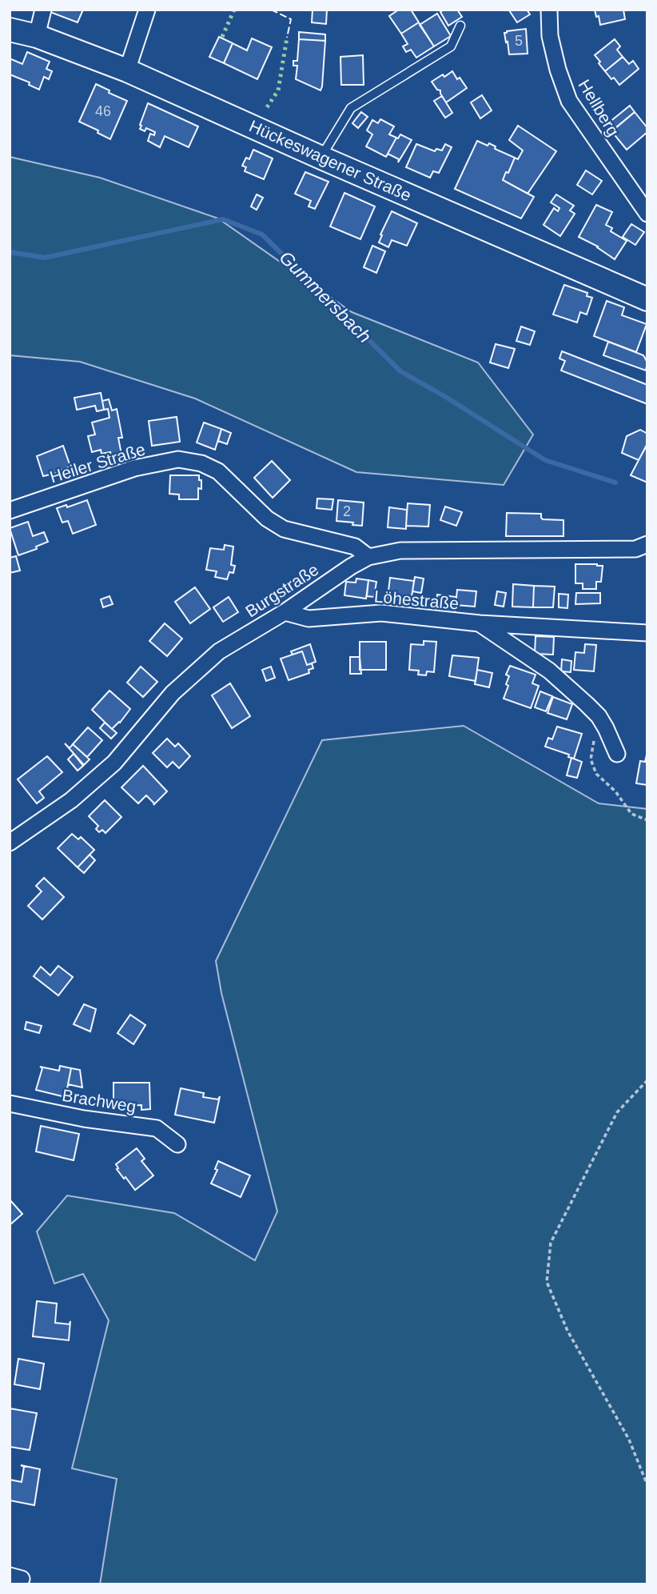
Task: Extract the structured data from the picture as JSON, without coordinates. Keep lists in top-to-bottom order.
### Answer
{
  "streets": {
    "street": [
      "Hellberg",
      "Hückeswagener Straße",
      "Heiler Straße",
      "Burgstraße",
      "Löhestraße",
      "Brachweg"
    ]
  },
  "crossings": [
    ["Heiler Straße", "Burgstraße"],
    ["Burgstraße", "Löhestraße"]
  ],
  "water": ["Gummersbach"],
  "house_numbers": ["5", "46", "2"]
}
